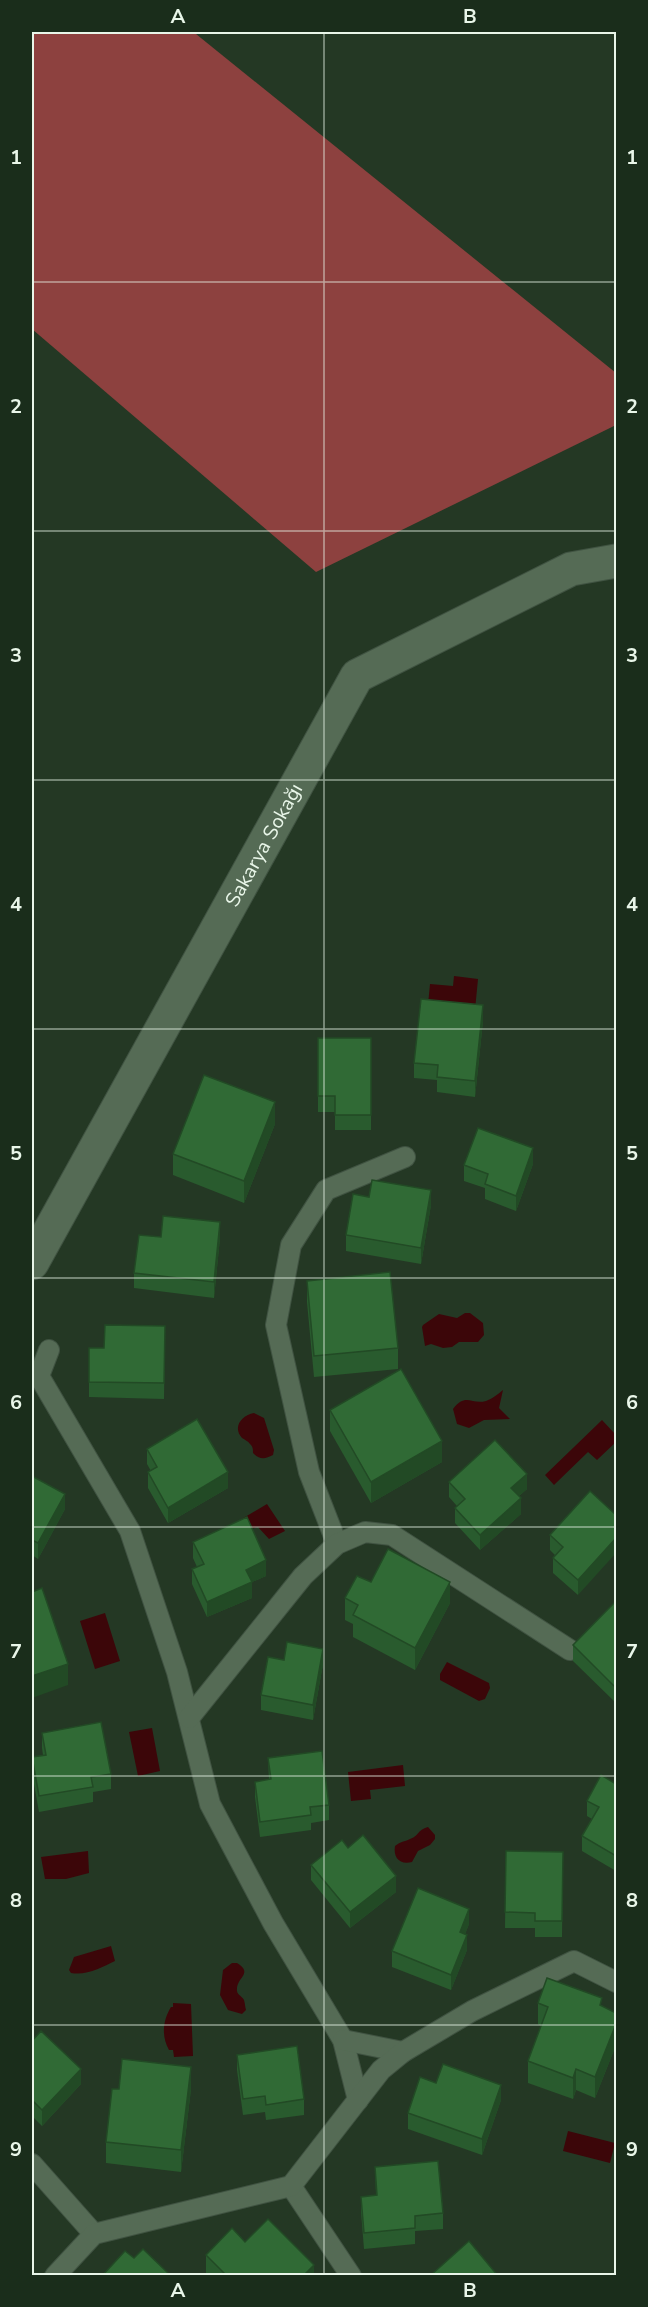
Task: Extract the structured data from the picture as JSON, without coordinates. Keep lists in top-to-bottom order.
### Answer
{
  "streets": {
    "street": ["Sakarya Sokağı"]
  },
  "grid": {
    "columns": ["A", "B"],
    "rows": [
      "1",
      "2",
      "3",
      "4",
      "5",
      "6",
      "7",
      "8",
      "9"
    ]
  }
}
